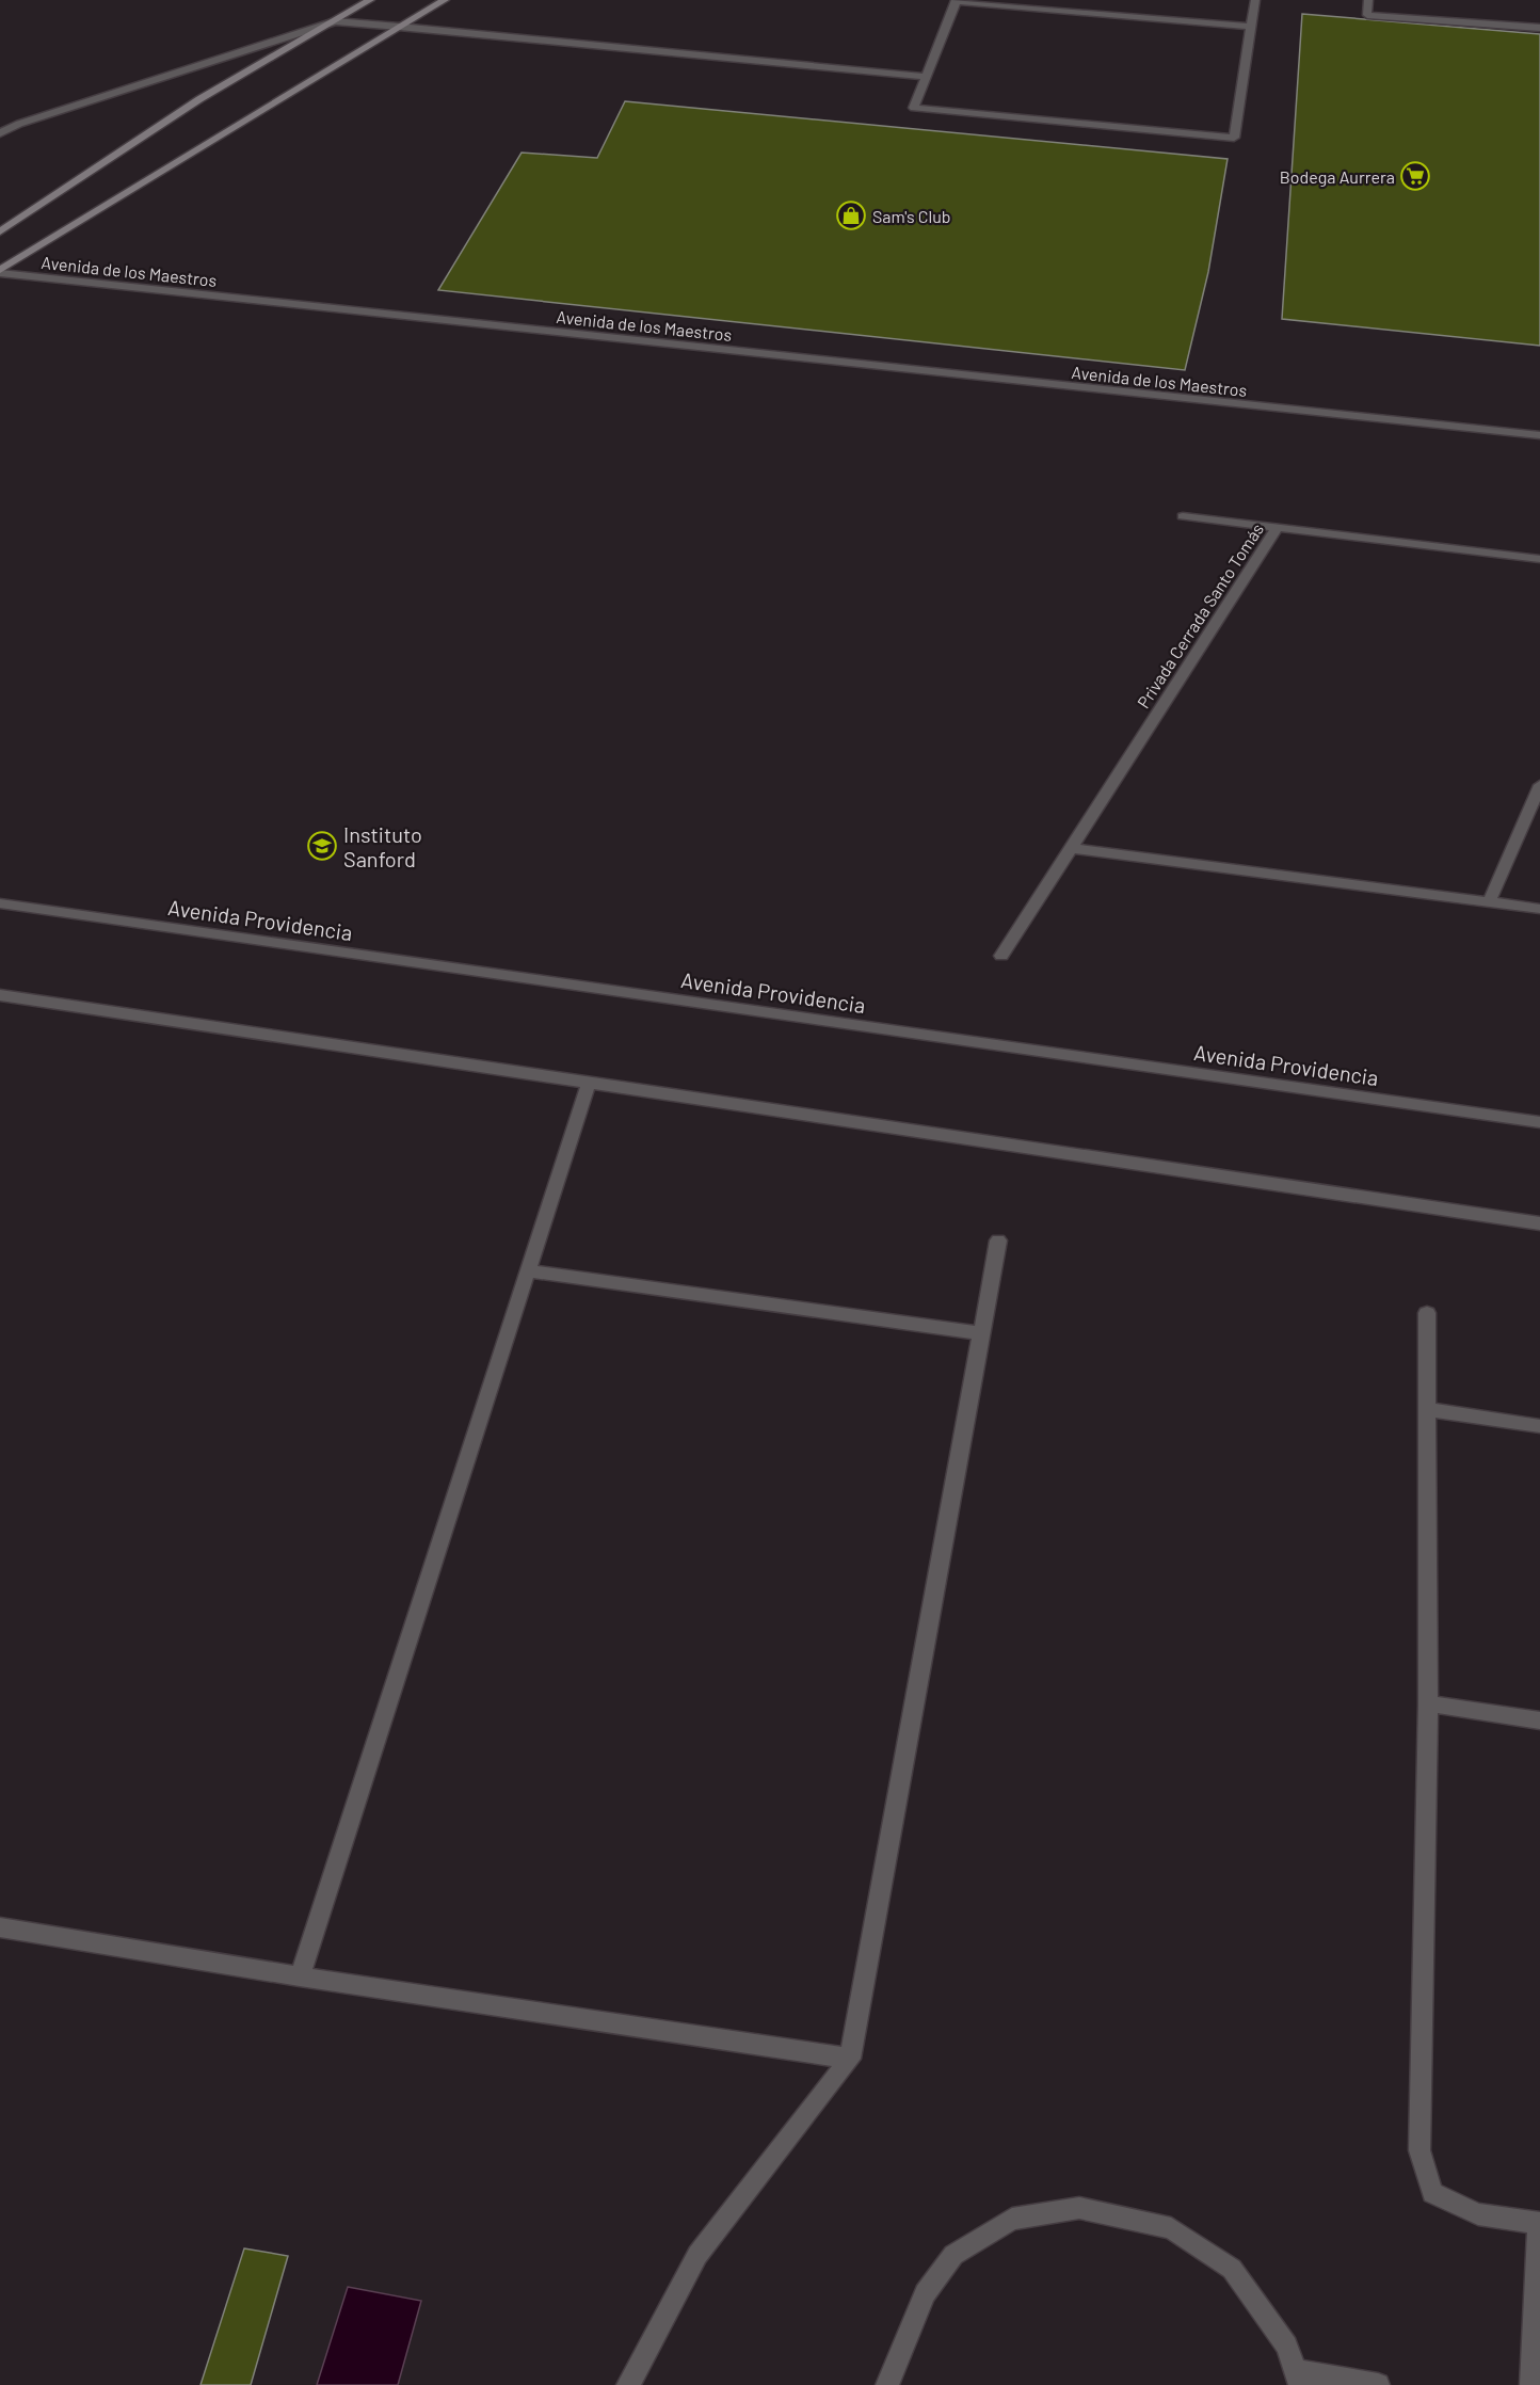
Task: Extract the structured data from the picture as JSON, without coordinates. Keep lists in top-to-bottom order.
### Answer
{
  "streets": {
    "main road": ["Avenida de los Maestros"],
    "street": ["Privada Cerrada Santo Tomás", "Avenida Providencia"]
  },
  "places": {
    "supermarket": ["Bodega Aurrera"],
    "shop": ["Sam's Club"],
    "school or university": ["Instituto Sanford"]
  }
}
